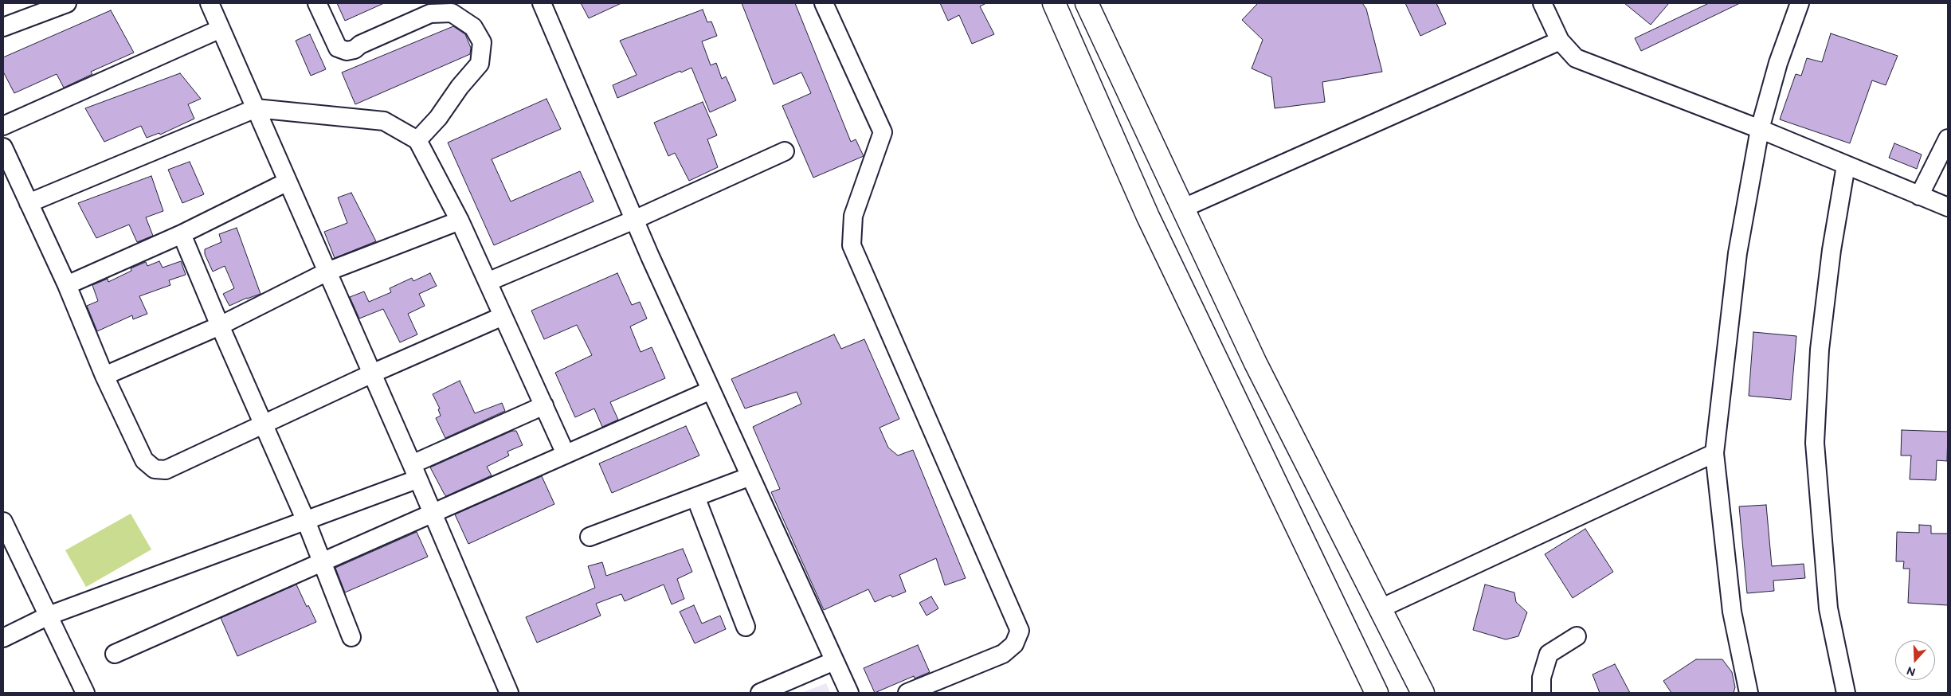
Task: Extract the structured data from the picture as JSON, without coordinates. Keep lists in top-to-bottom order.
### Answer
{
  "north": "bottom"
}
